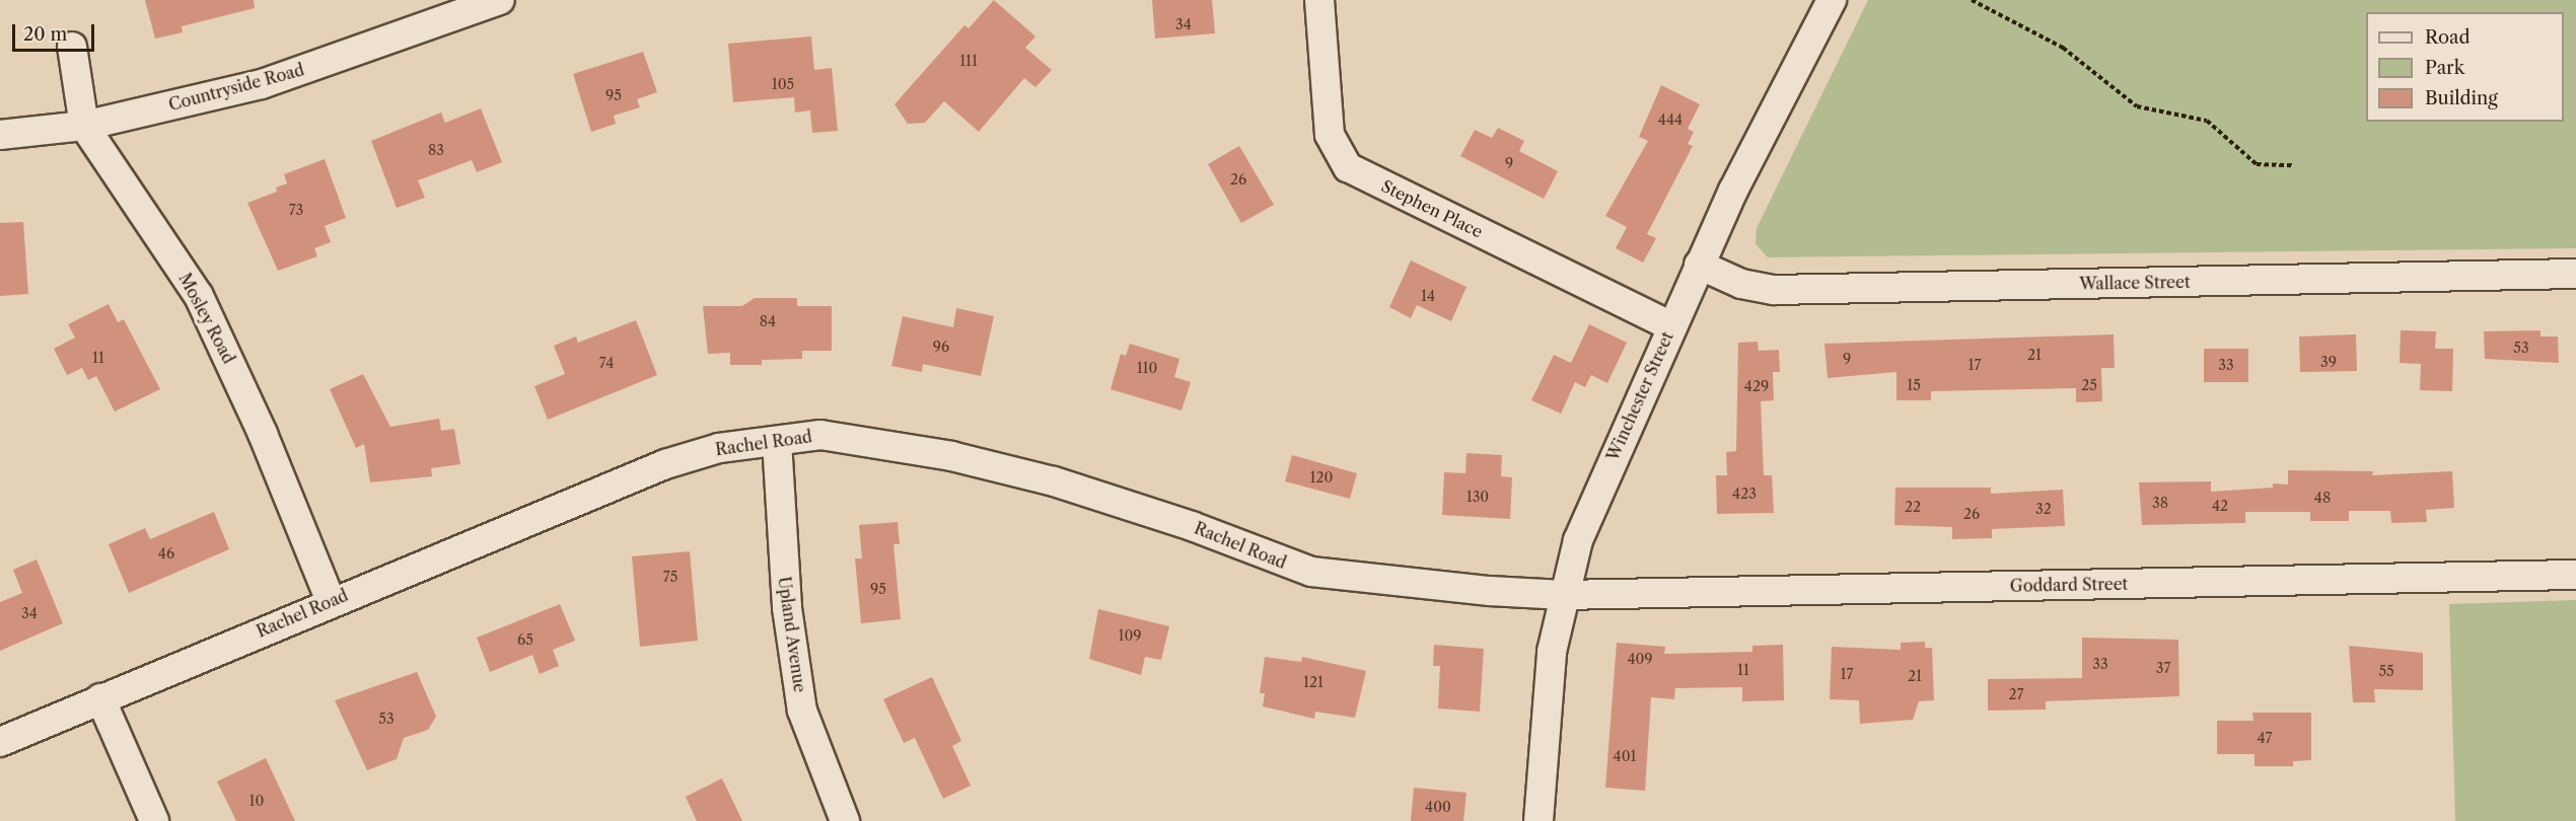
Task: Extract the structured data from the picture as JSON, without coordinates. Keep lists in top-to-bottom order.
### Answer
{
  "streets": {
    "street": [
      "Countryside Road",
      "Stephen Place",
      "Wallace Street",
      "Mosley Road",
      "Winchester Street",
      "Rachel Road",
      "Goddard Street",
      "Upland Avenue"
    ]
  },
  "crossings": [
    ["Countryside Road", "Mosley Road"],
    ["Stephen Place", "Winchester Street"],
    ["Wallace Street", "Winchester Street"],
    ["Mosley Road", "Rachel Road"],
    ["Winchester Street", "Rachel Road"],
    ["Winchester Street", "Goddard Street"],
    ["Rachel Road", "Goddard Street"],
    ["Rachel Road", "Upland Avenue"]
  ],
  "house_numbers": [
    "34",
    "111",
    "105",
    "95",
    "444",
    "83",
    "9",
    "26",
    "73",
    "14",
    "84",
    "96",
    "53",
    "21",
    "11",
    "9",
    "39",
    "74",
    "17",
    "33",
    "110",
    "15",
    "25",
    "429",
    "120",
    "423",
    "130",
    "48",
    "38",
    "42",
    "22",
    "32",
    "26",
    "46",
    "75",
    "95",
    "34",
    "109",
    "65",
    "409",
    "33",
    "37",
    "11",
    "55",
    "17",
    "21",
    "121",
    "27",
    "53",
    "47",
    "401",
    "10",
    "400"
  ],
  "legend": ["Road", "Park", "Building"],
  "scale_bar": "20 m"
}
